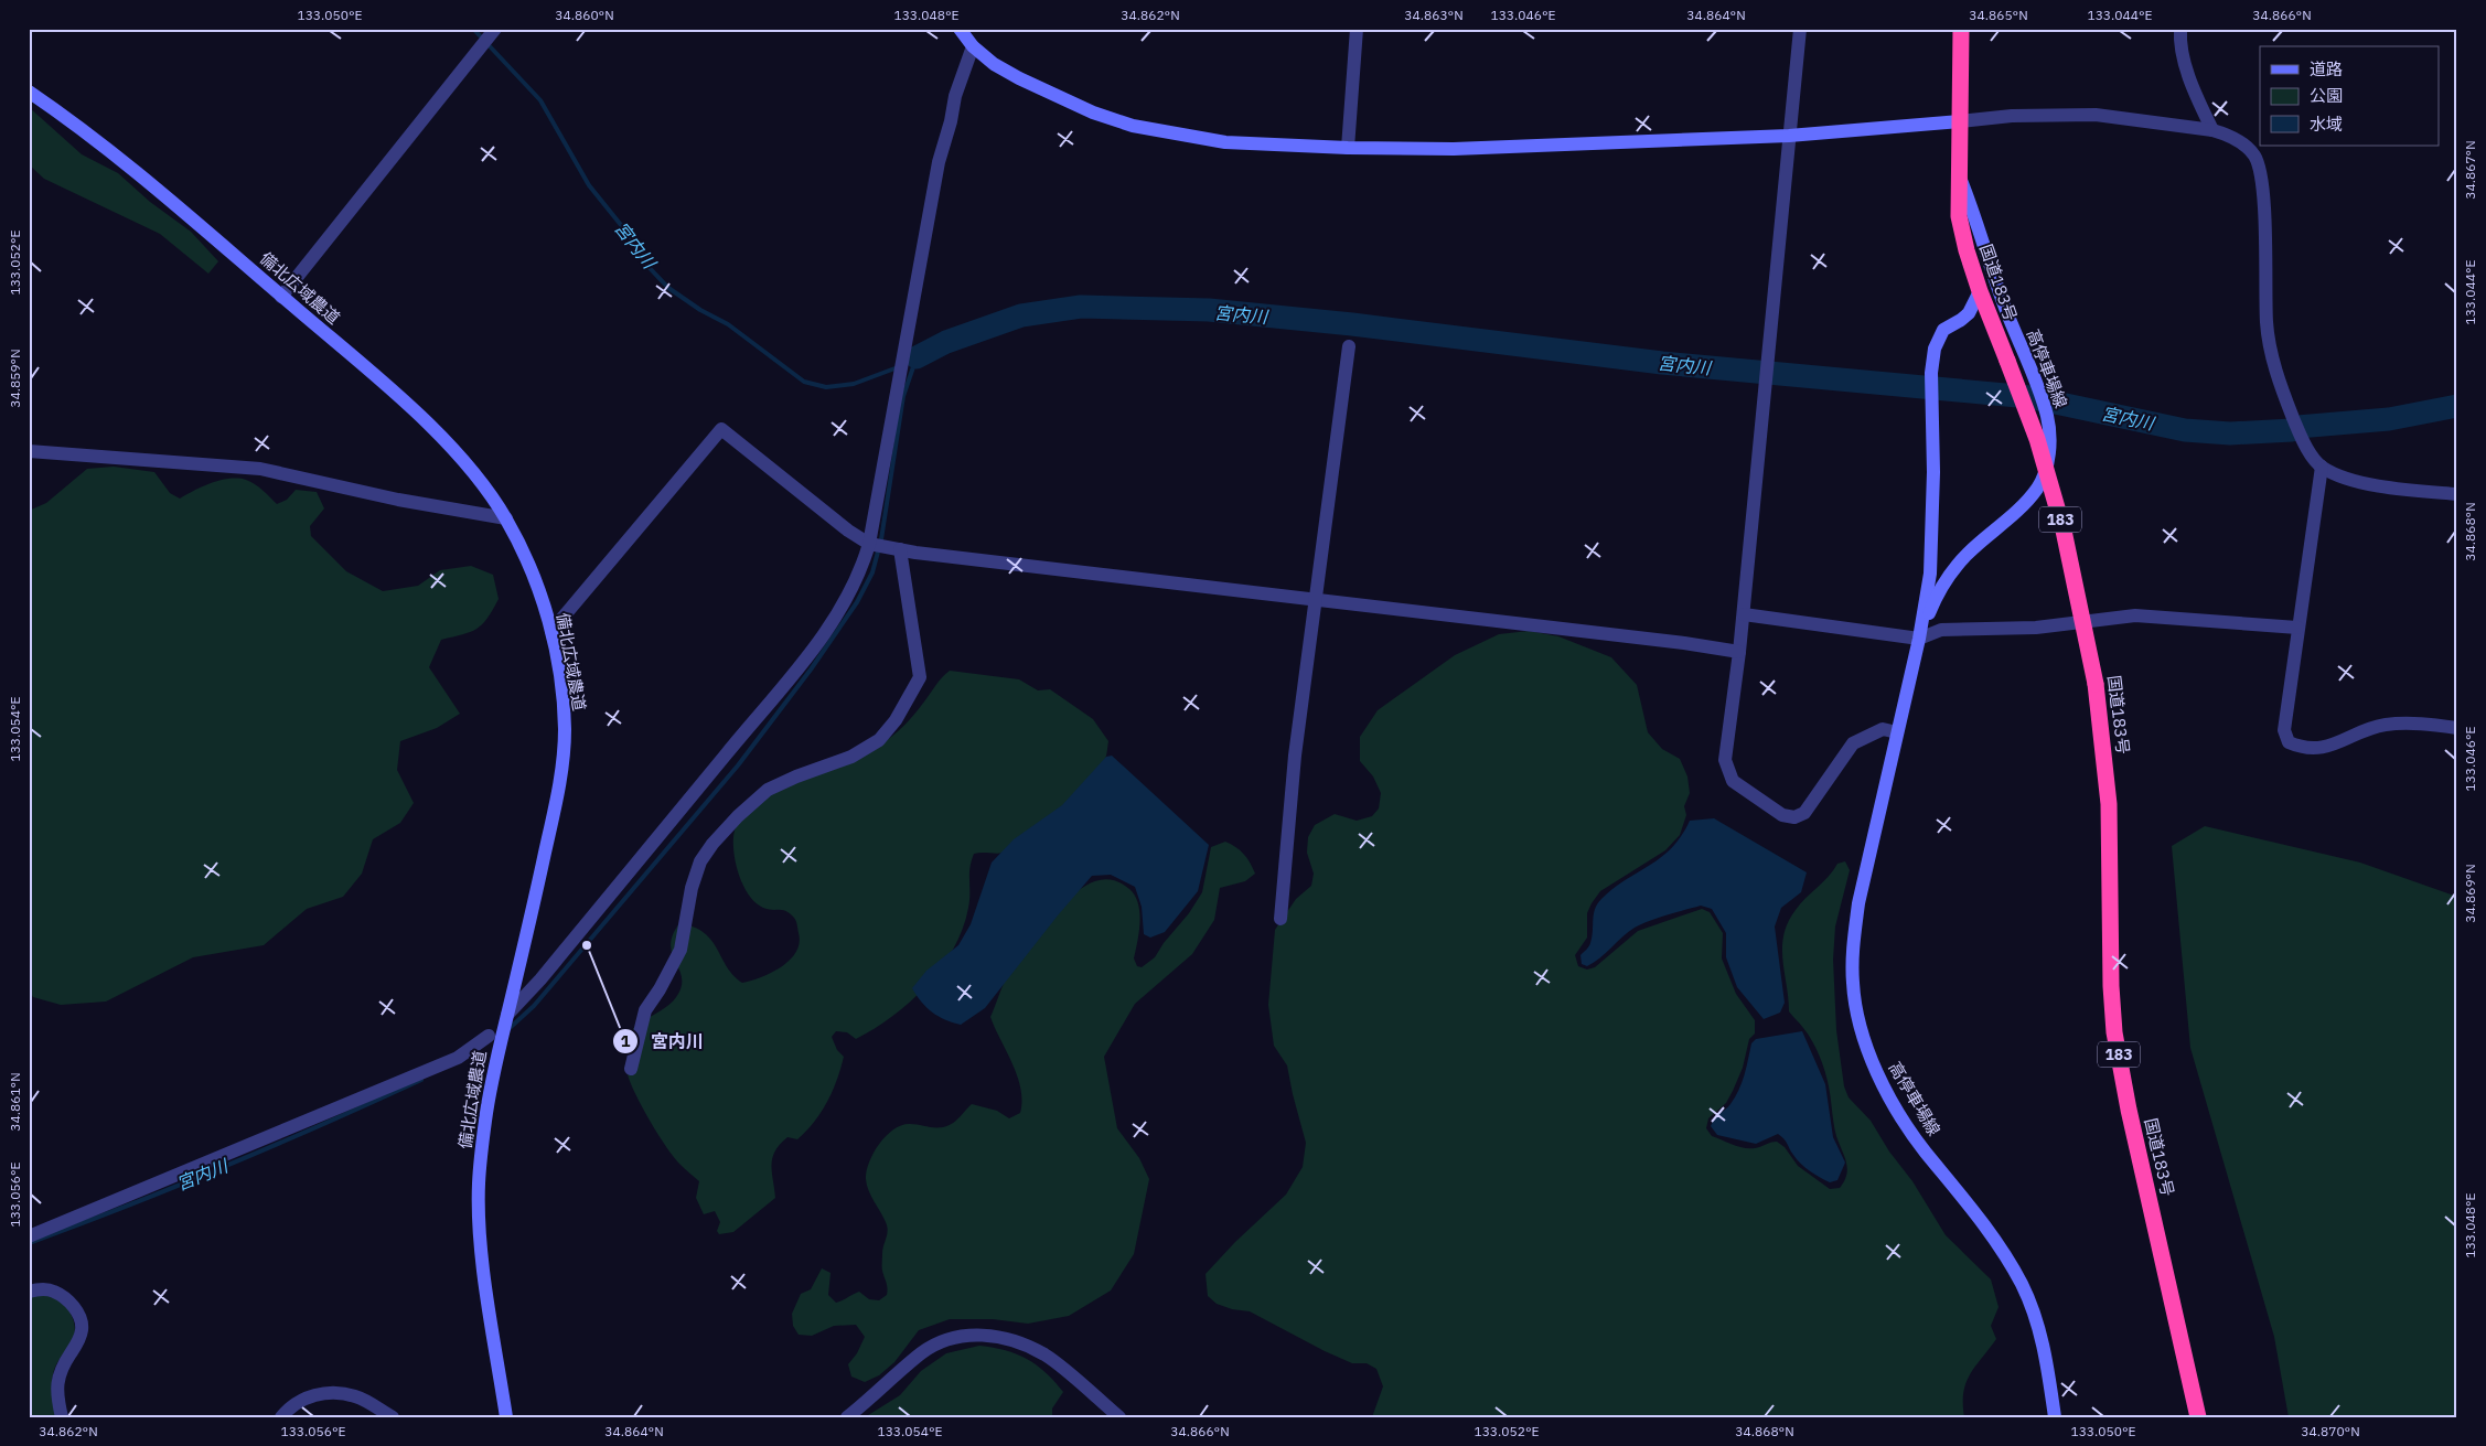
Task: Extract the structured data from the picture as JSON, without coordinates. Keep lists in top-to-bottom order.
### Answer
{
  "streets": {
    "highway": ["国道183号", "183"],
    "street": ["備北広域農道", "高停車場線"]
  },
  "crossings": [
    ["国道183号", "高停車場線"]
  ],
  "water": ["宮内川"],
  "places": ["宮内川"],
  "legend": ["道路", "公園", "水域"],
  "coordinates": [
    "133.050°E",
    "34.860°N",
    "133.048°E",
    "34.862°N",
    "34.863°N",
    "133.046°E",
    "34.864°N",
    "34.865°N",
    "133.044°E",
    "34.866°N",
    "34.867°N",
    "133.052°E",
    "34.859°N",
    "34.868°N",
    "133.054°E",
    "34.869°N",
    "34.861°N",
    "133.056°E",
    "34.870°N"
  ]
}
